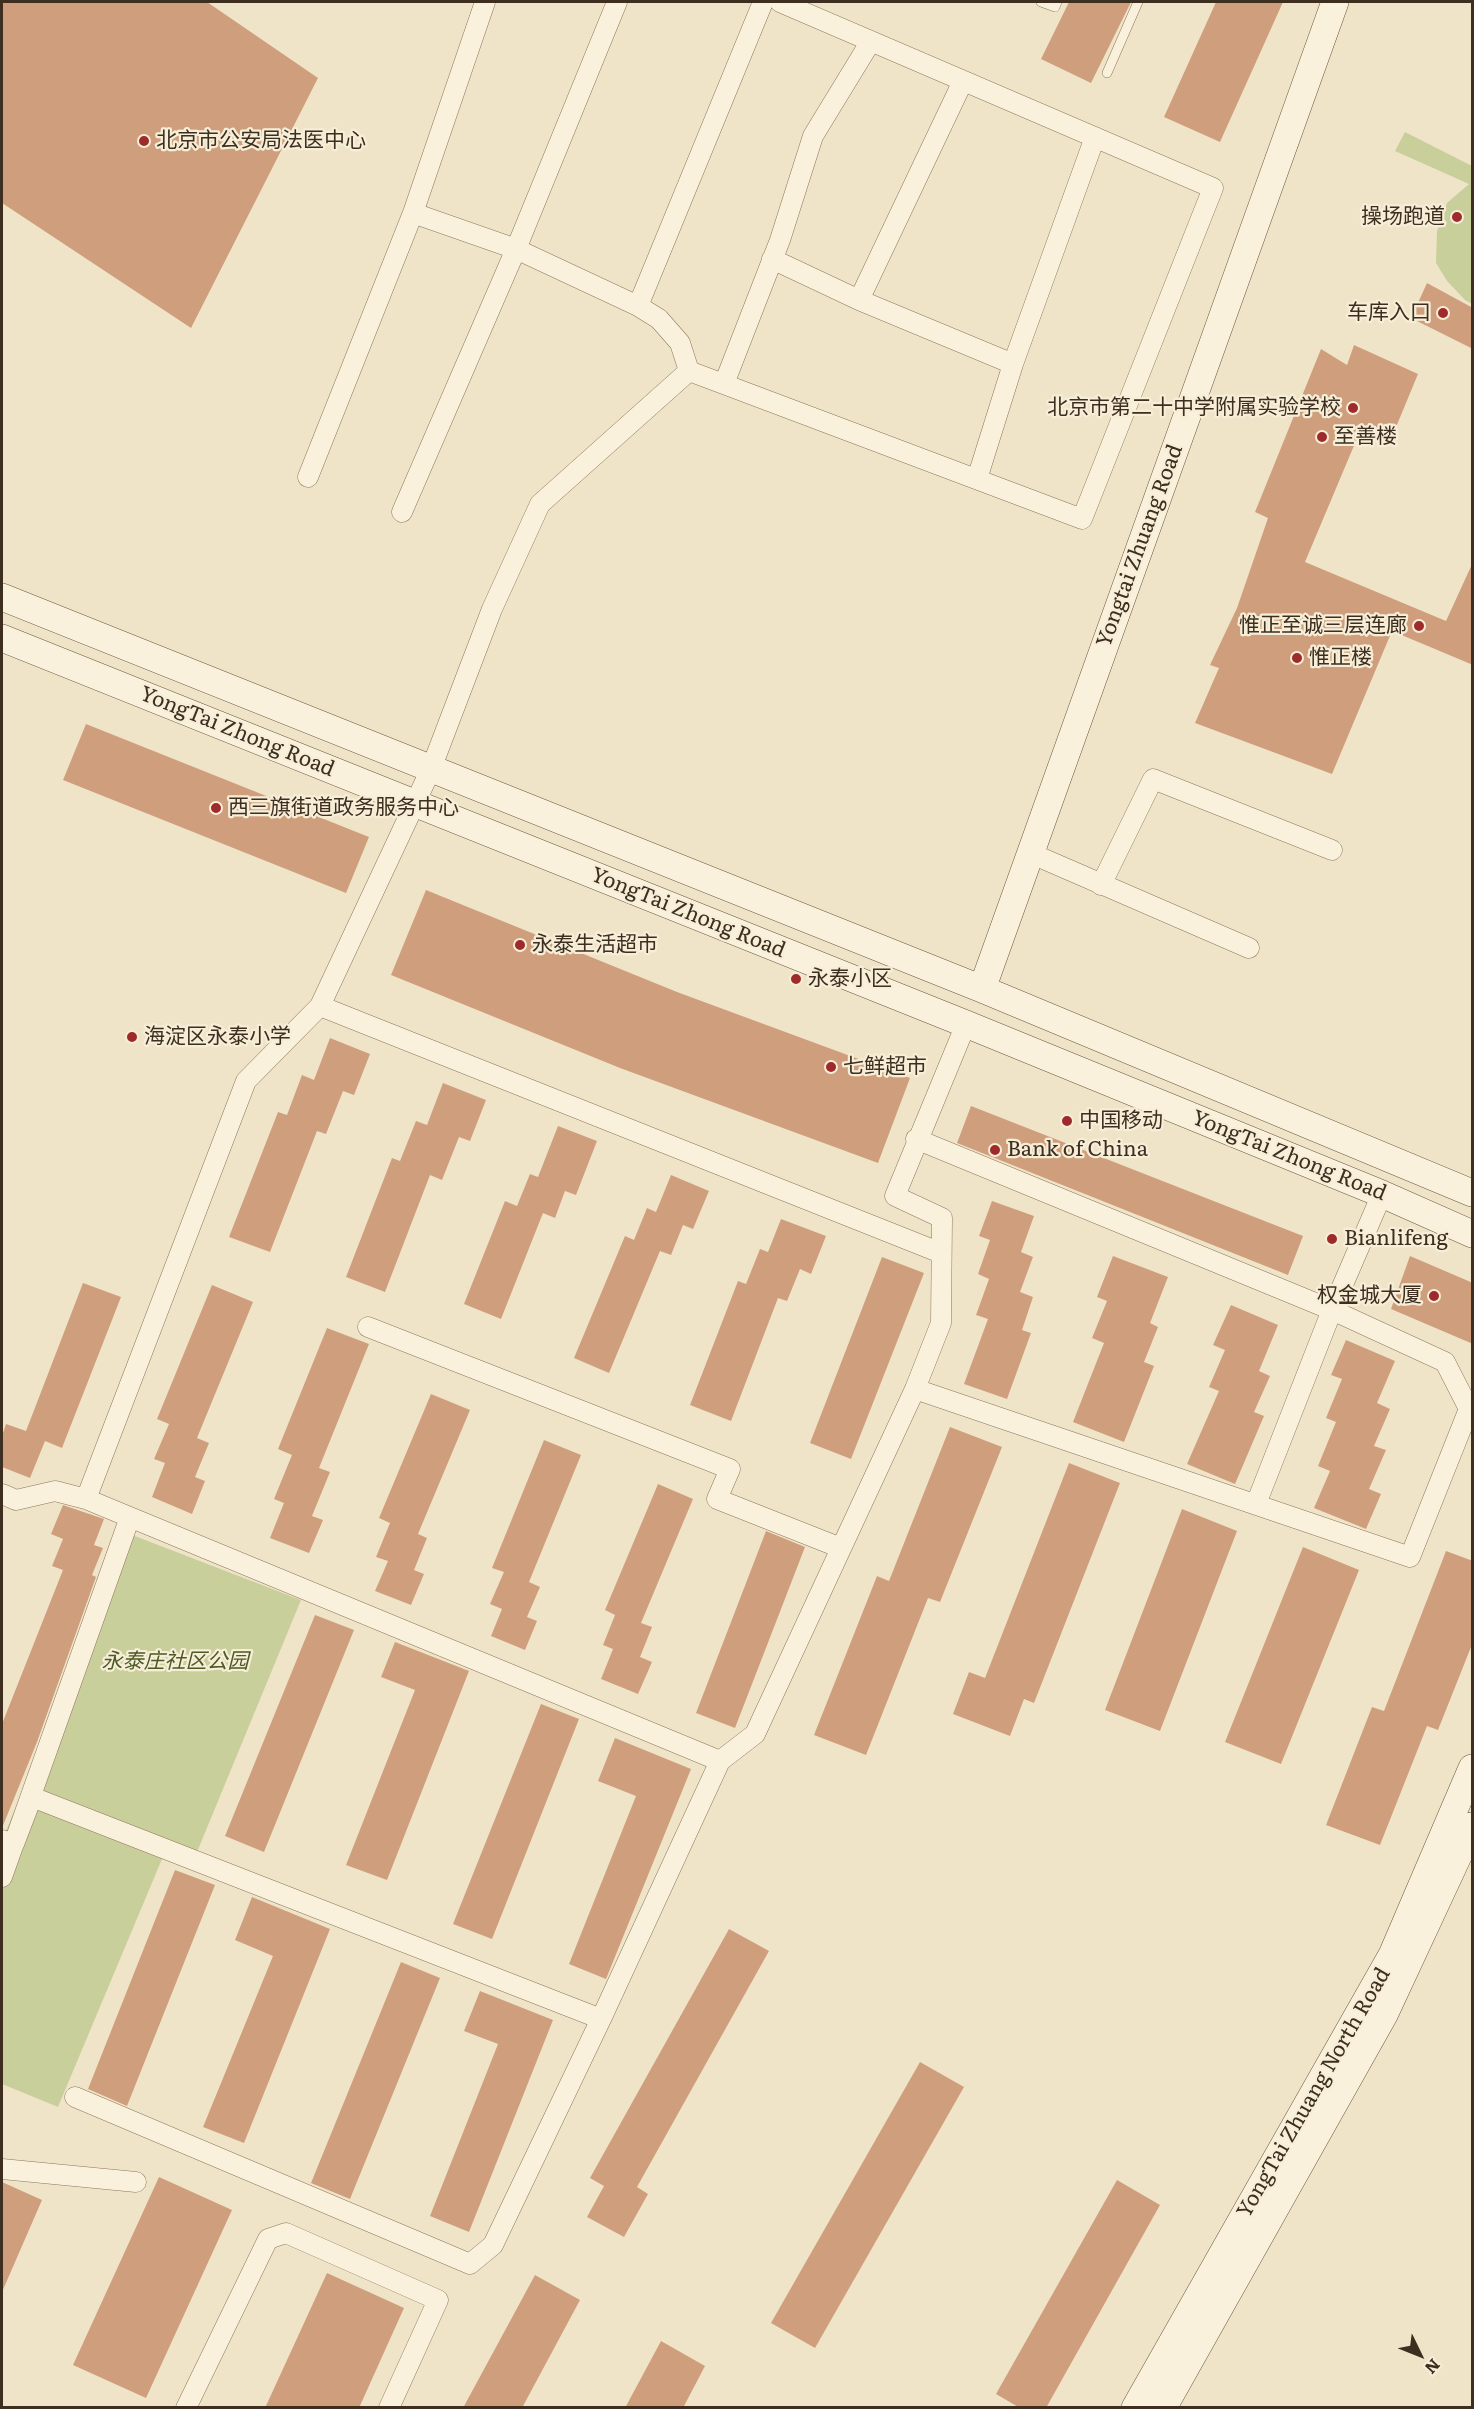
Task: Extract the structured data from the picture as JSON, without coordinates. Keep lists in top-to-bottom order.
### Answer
{
  "streets": {
    "main road": ["Yongtai Zhuang Road", "YongTai Zhong Road", "YongTai Zhuang North Road"]
  },
  "crossings": [
    ["Yongtai Zhuang Road", "YongTai Zhong Road"]
  ],
  "parks": ["永泰庄社区公园"],
  "places": [
    "北京市公安局法医中心",
    "操场跑道",
    "车库入口",
    "北京市第二十中学附属实验学校",
    "至善楼",
    "惟正至诚三层连廊",
    "惟正楼",
    "西三旗街道政务服务中心",
    "永泰生活超市",
    "永泰小区",
    "海淀区永泰小学",
    "七鲜超市",
    "中国移动",
    "Bank of China",
    "Bianlifeng",
    "权金城大厦"
  ],
  "north": "bottom right"
}
